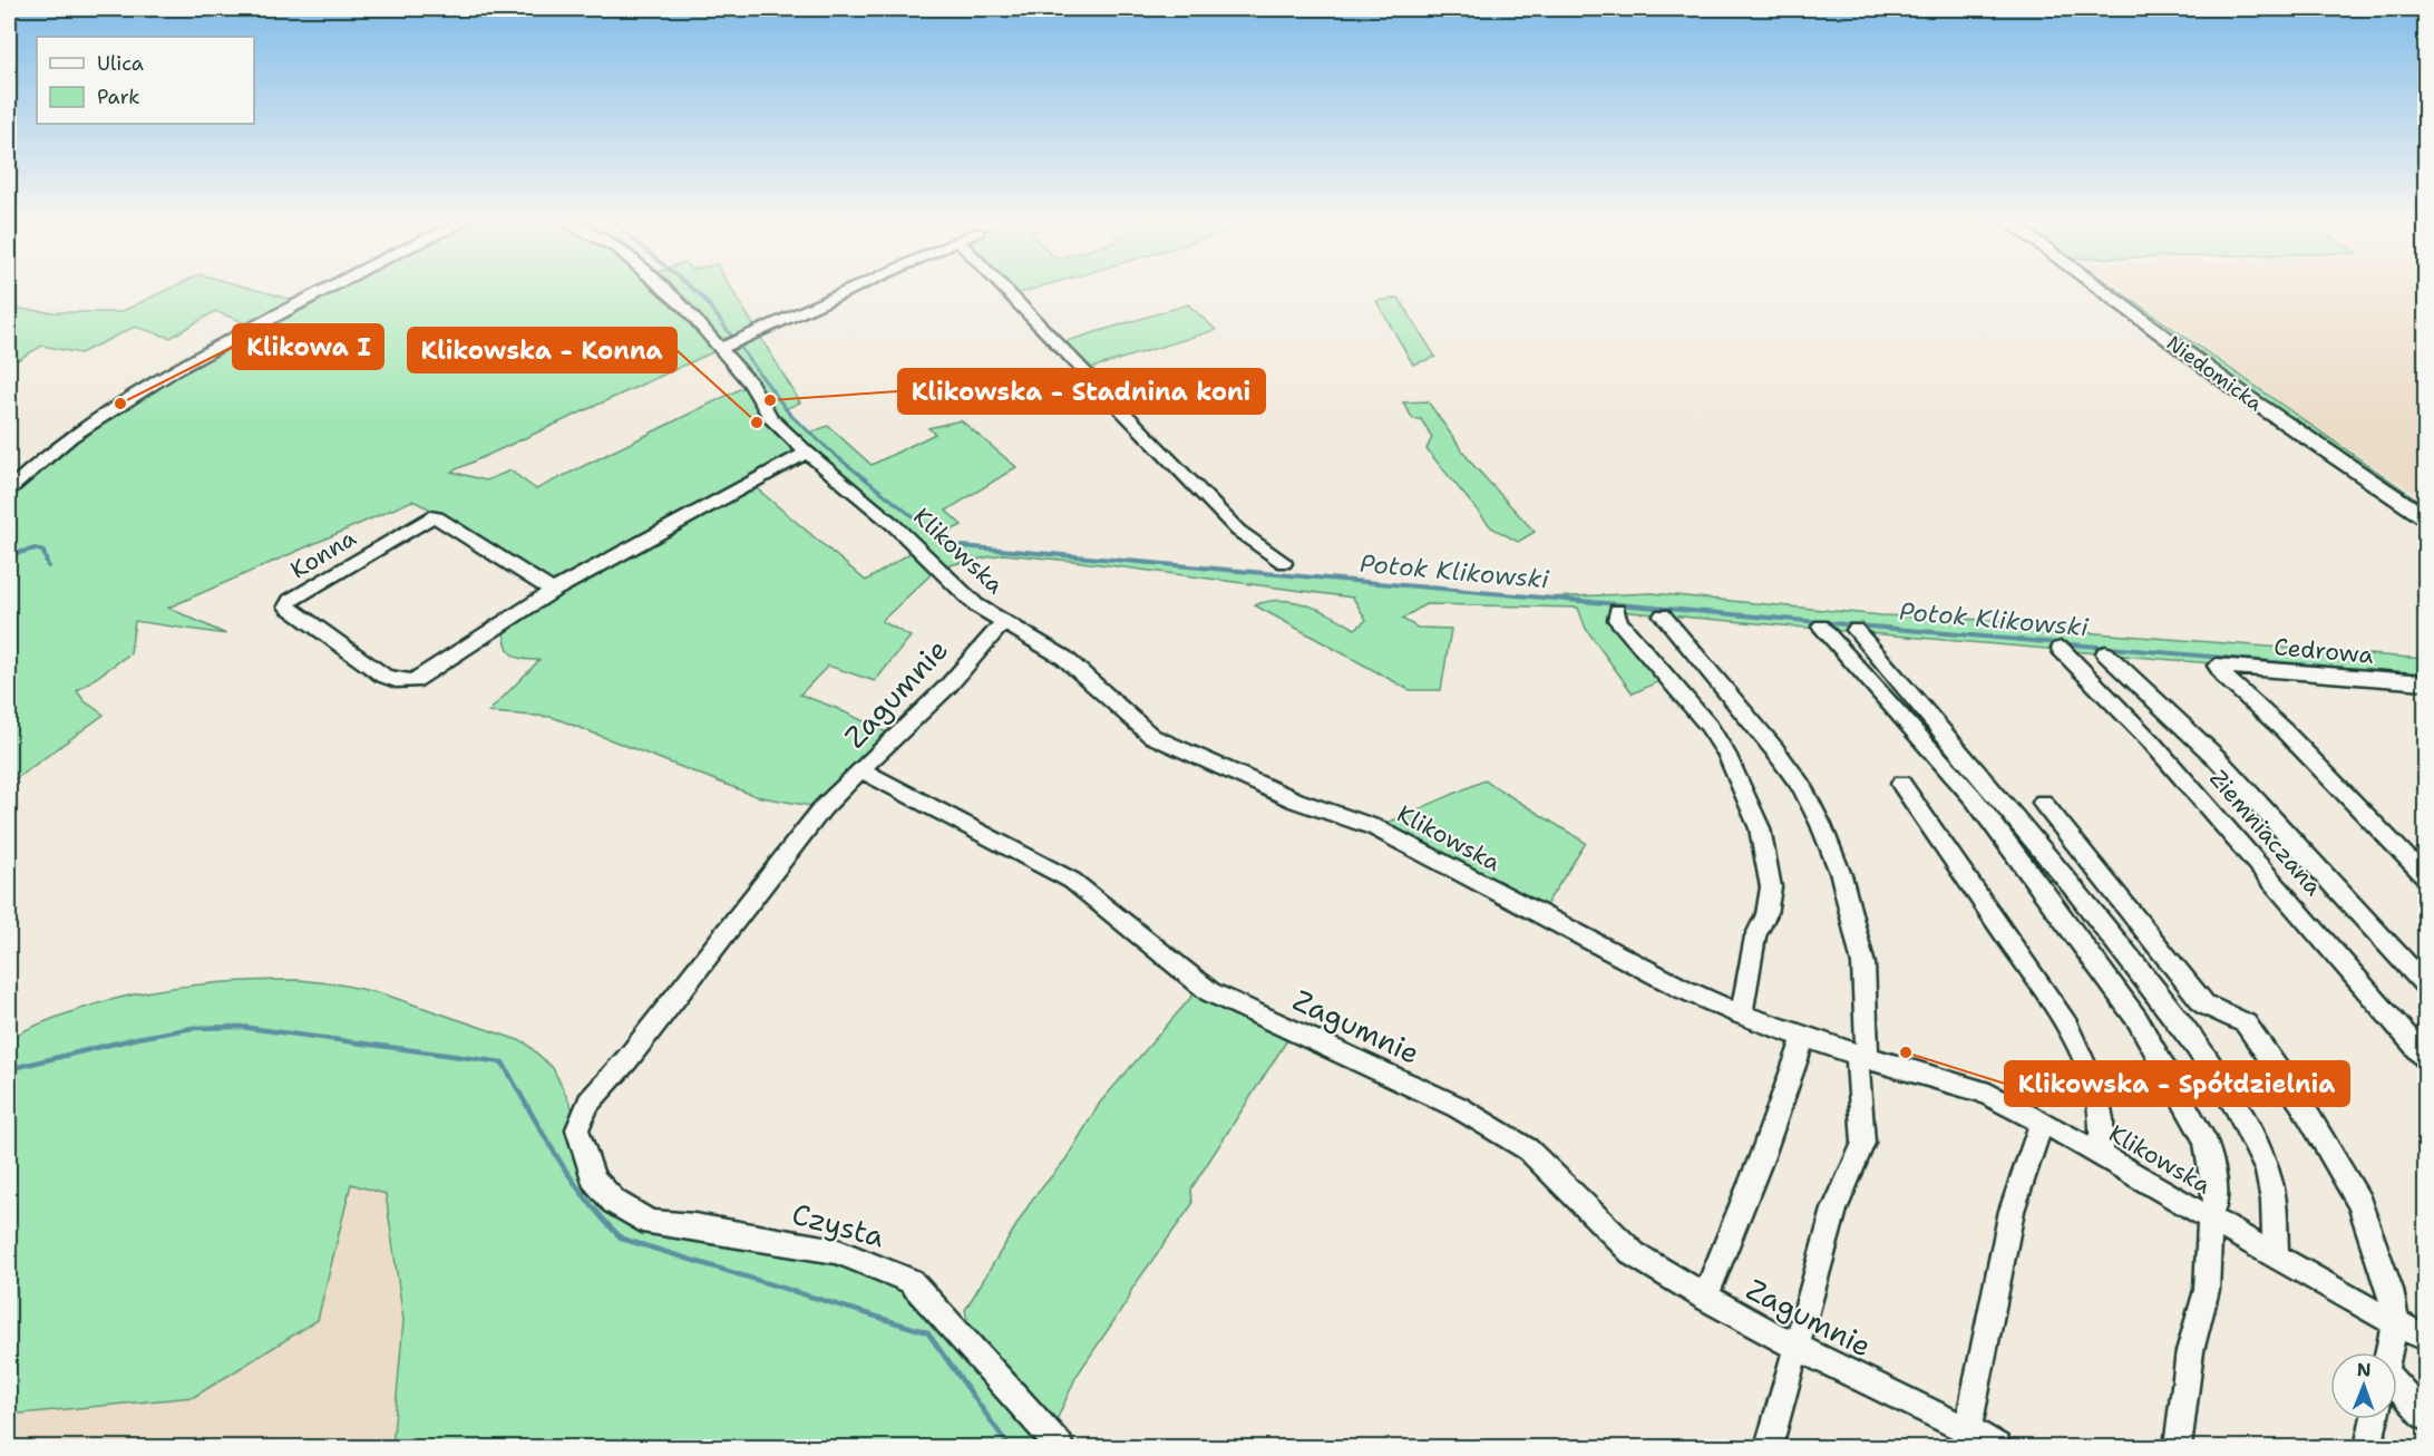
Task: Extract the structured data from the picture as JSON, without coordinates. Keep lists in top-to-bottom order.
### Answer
{
  "streets": {
    "main road": ["Niedomicka"],
    "street": [
      "Klikowska",
      "Konna",
      "Cedrowa",
      "Zagumnie",
      "Ziemniaczana",
      "Czysta"
    ]
  },
  "crossings": [
    ["Klikowska", "Konna"],
    ["Klikowska", "Zagumnie"],
    ["Zagumnie", "Czysta"]
  ],
  "water": ["Potok Klikowski"],
  "places": [
    "Klikowska - Stadnina koni",
    "Klikowa I",
    "Klikowska - Konna",
    "Klikowska - Spółdzielnia"
  ],
  "legend": ["Ulica", "Park"],
  "north": "top"
}
